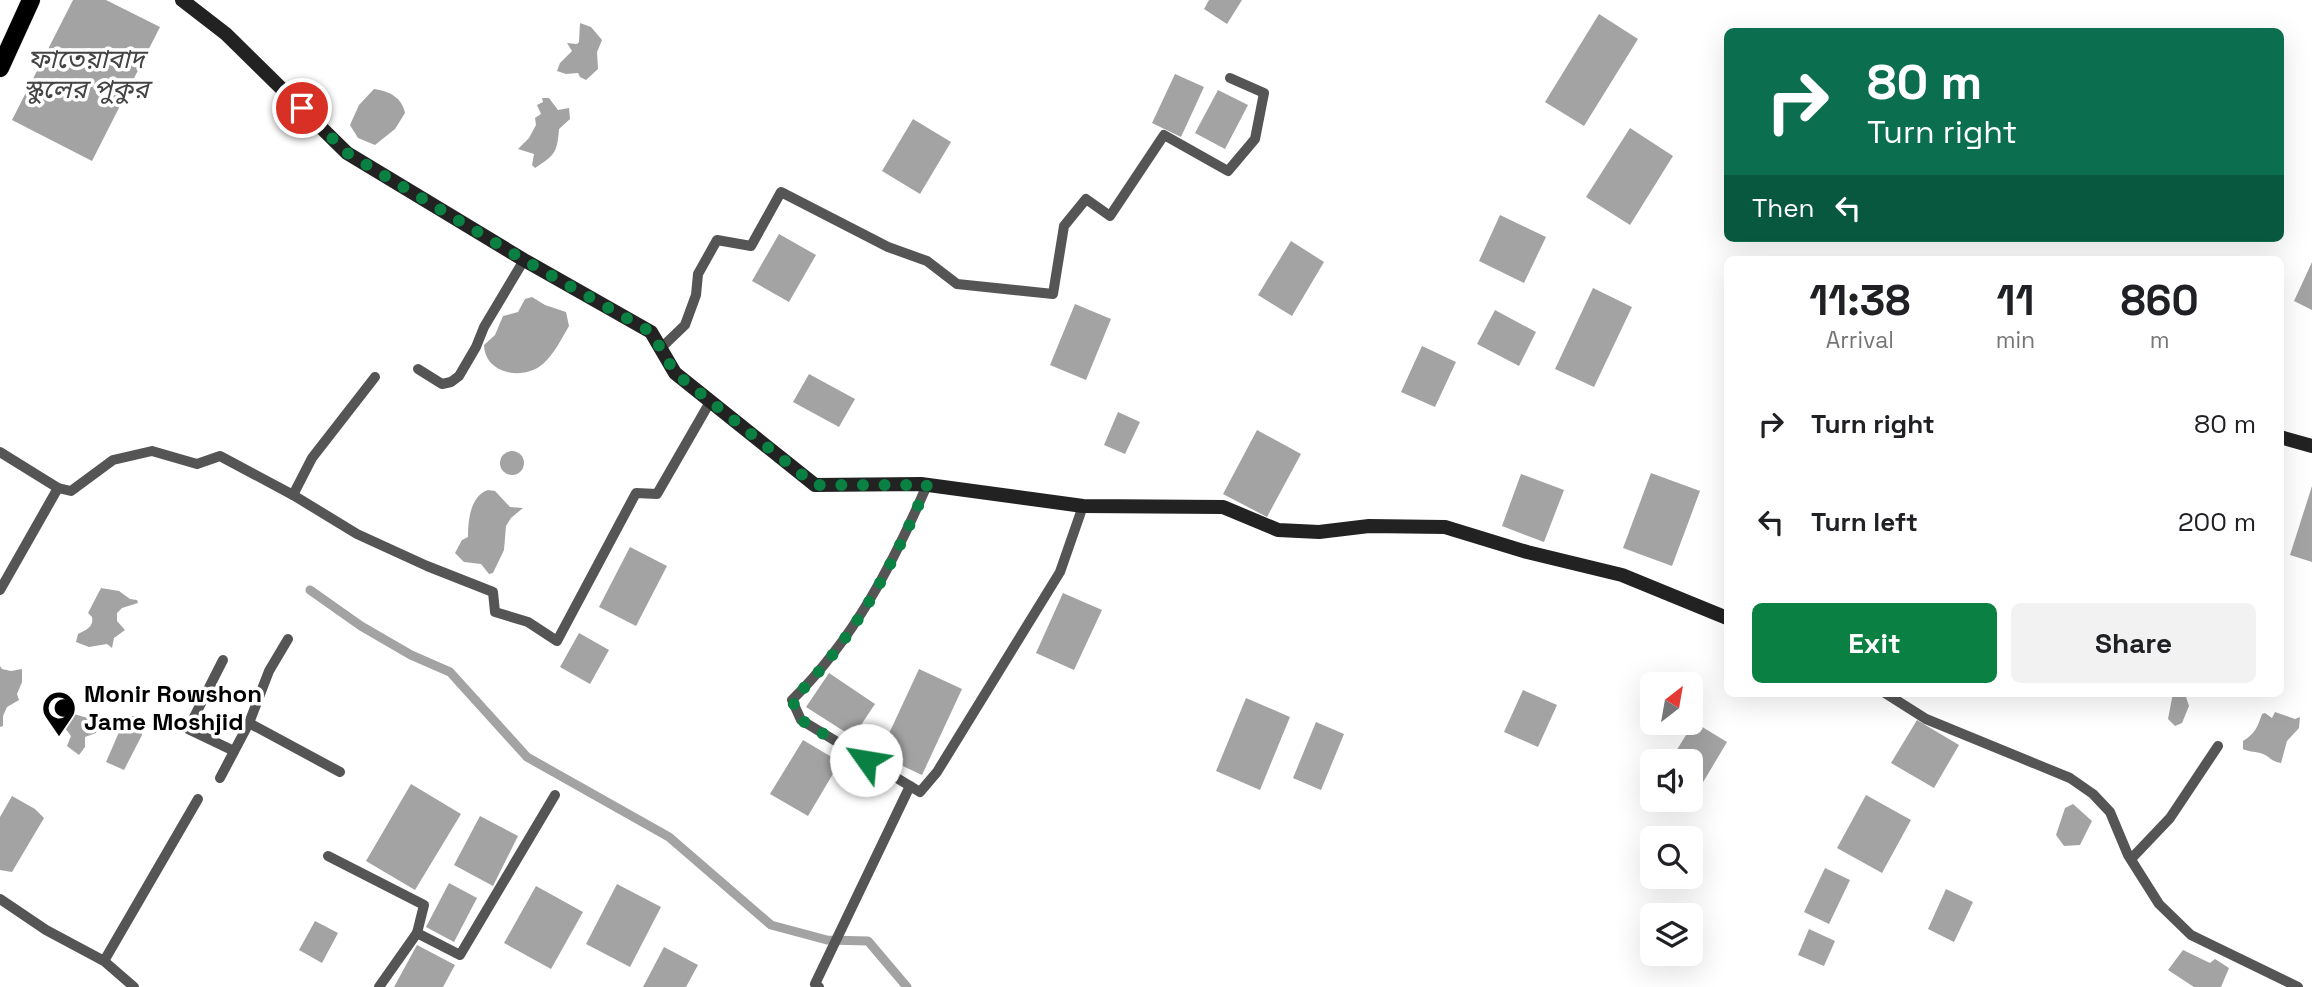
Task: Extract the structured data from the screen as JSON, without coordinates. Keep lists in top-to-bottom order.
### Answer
{
  "water": ["ফাতেয়াবাদ স্কুলের পুকুর"],
  "places": {
    "mosque": ["Monir Rowshon Jame Moshjid"]
  },
  "north": "top right",
  "page": {
    "turn": ["80 m", "Turn right"],
    "then": "Then",
    "eta": [
      "11:38",
      "Arrival",
      "11",
      "min",
      "860",
      "m"
    ],
    "list": [
      {
        "name": "Turn right",
        "value": "80 m"
      },
      {
        "name": "Turn left",
        "value": "200 m"
      }
    ],
    "buttons": ["Exit", "Share"]
  }
}
